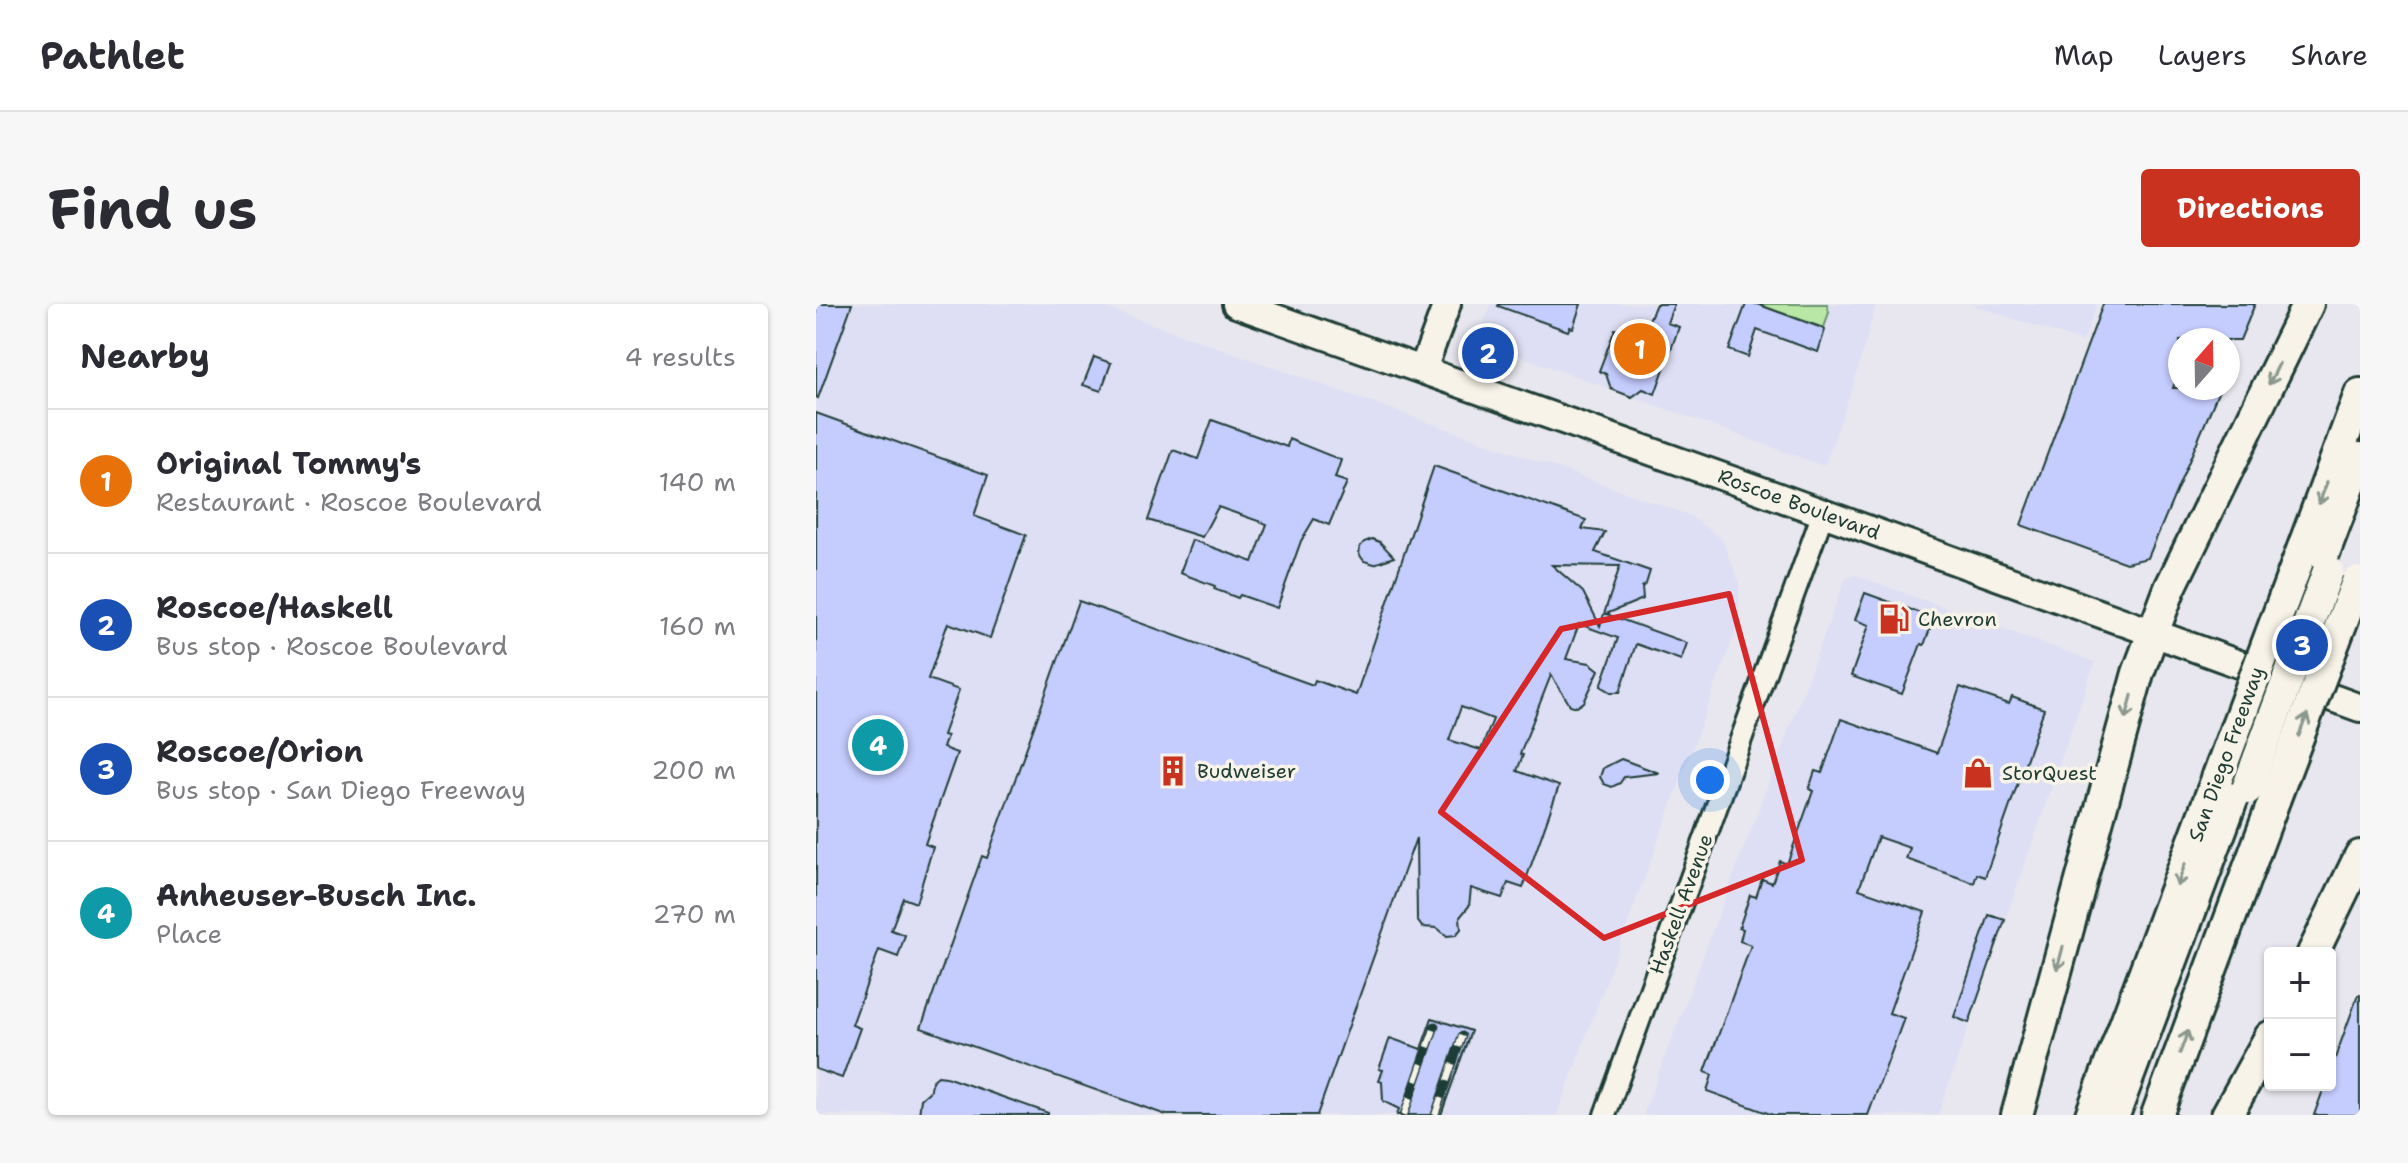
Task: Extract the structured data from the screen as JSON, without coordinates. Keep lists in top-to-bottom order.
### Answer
{
  "streets": {
    "highway": ["San Diego Freeway"],
    "main road": ["Roscoe Boulevard"],
    "street": ["Haskell Avenue"]
  },
  "crossings": [
    ["Roscoe Boulevard", "Haskell Avenue"]
  ],
  "places": {
    "fuel station": ["Chevron"],
    "building": ["Budweiser"],
    "shop": ["StorQuest"]
  },
  "north": "top",
  "page": {
    "header": "Pathlet",
    "nav": ["Map", "Layers", "Share"],
    "buttons": "Directions",
    "title": "Find us",
    "heading": ["Nearby", "4 results"],
    "pins": [
      "1",
      "2",
      "3",
      "4"
    ],
    "list": [
      {
        "mark": "1",
        "name": "Original Tommy's",
        "note": "Restaurant · Roscoe Boulevard",
        "value": "140 m"
      },
      {
        "mark": "2",
        "name": "Roscoe/Haskell",
        "note": "Bus stop · Roscoe Boulevard",
        "value": "160 m"
      },
      {
        "mark": "3",
        "name": "Roscoe/Orion",
        "note": "Bus stop · San Diego Freeway",
        "value": "200 m"
      },
      {
        "mark": "4",
        "name": "Anheuser-Busch Inc.",
        "note": "Place",
        "value": "270 m"
      }
    ],
    "map_buttons": ["+", "−"]
  }
}
